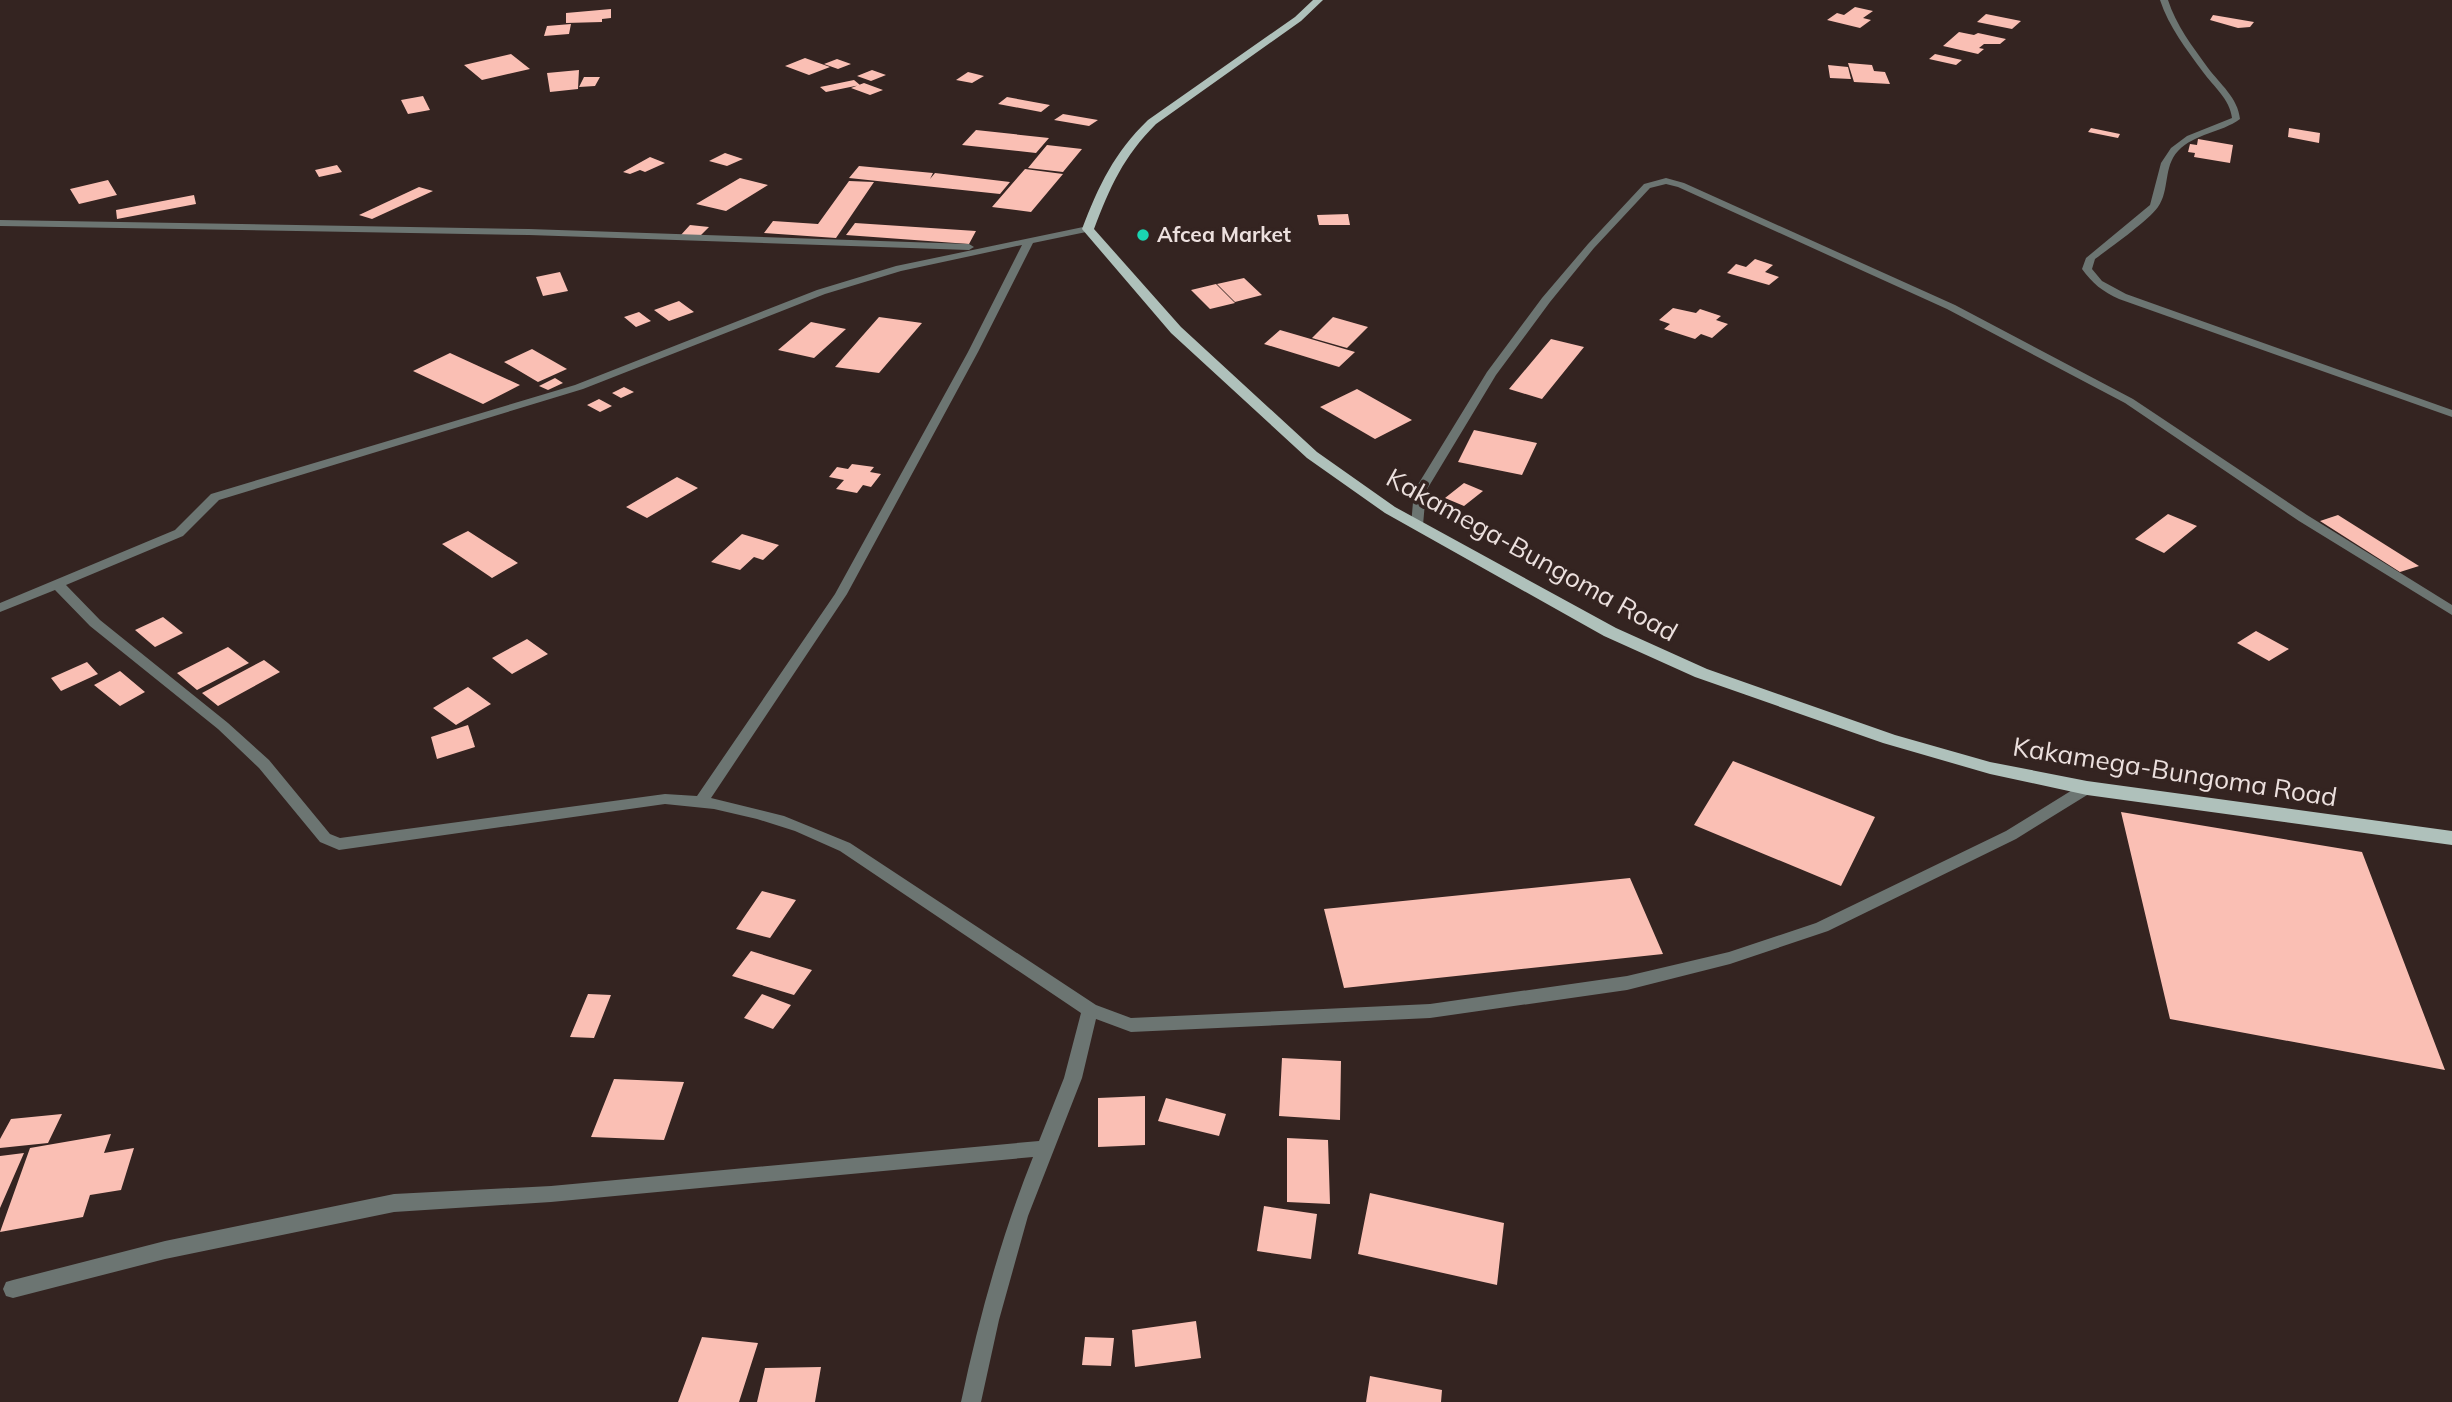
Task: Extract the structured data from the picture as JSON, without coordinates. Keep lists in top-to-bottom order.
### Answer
{
  "streets": {
    "main road": ["Kakamega-Bungoma Road"]
  },
  "places": ["Afcea Market"]
}
